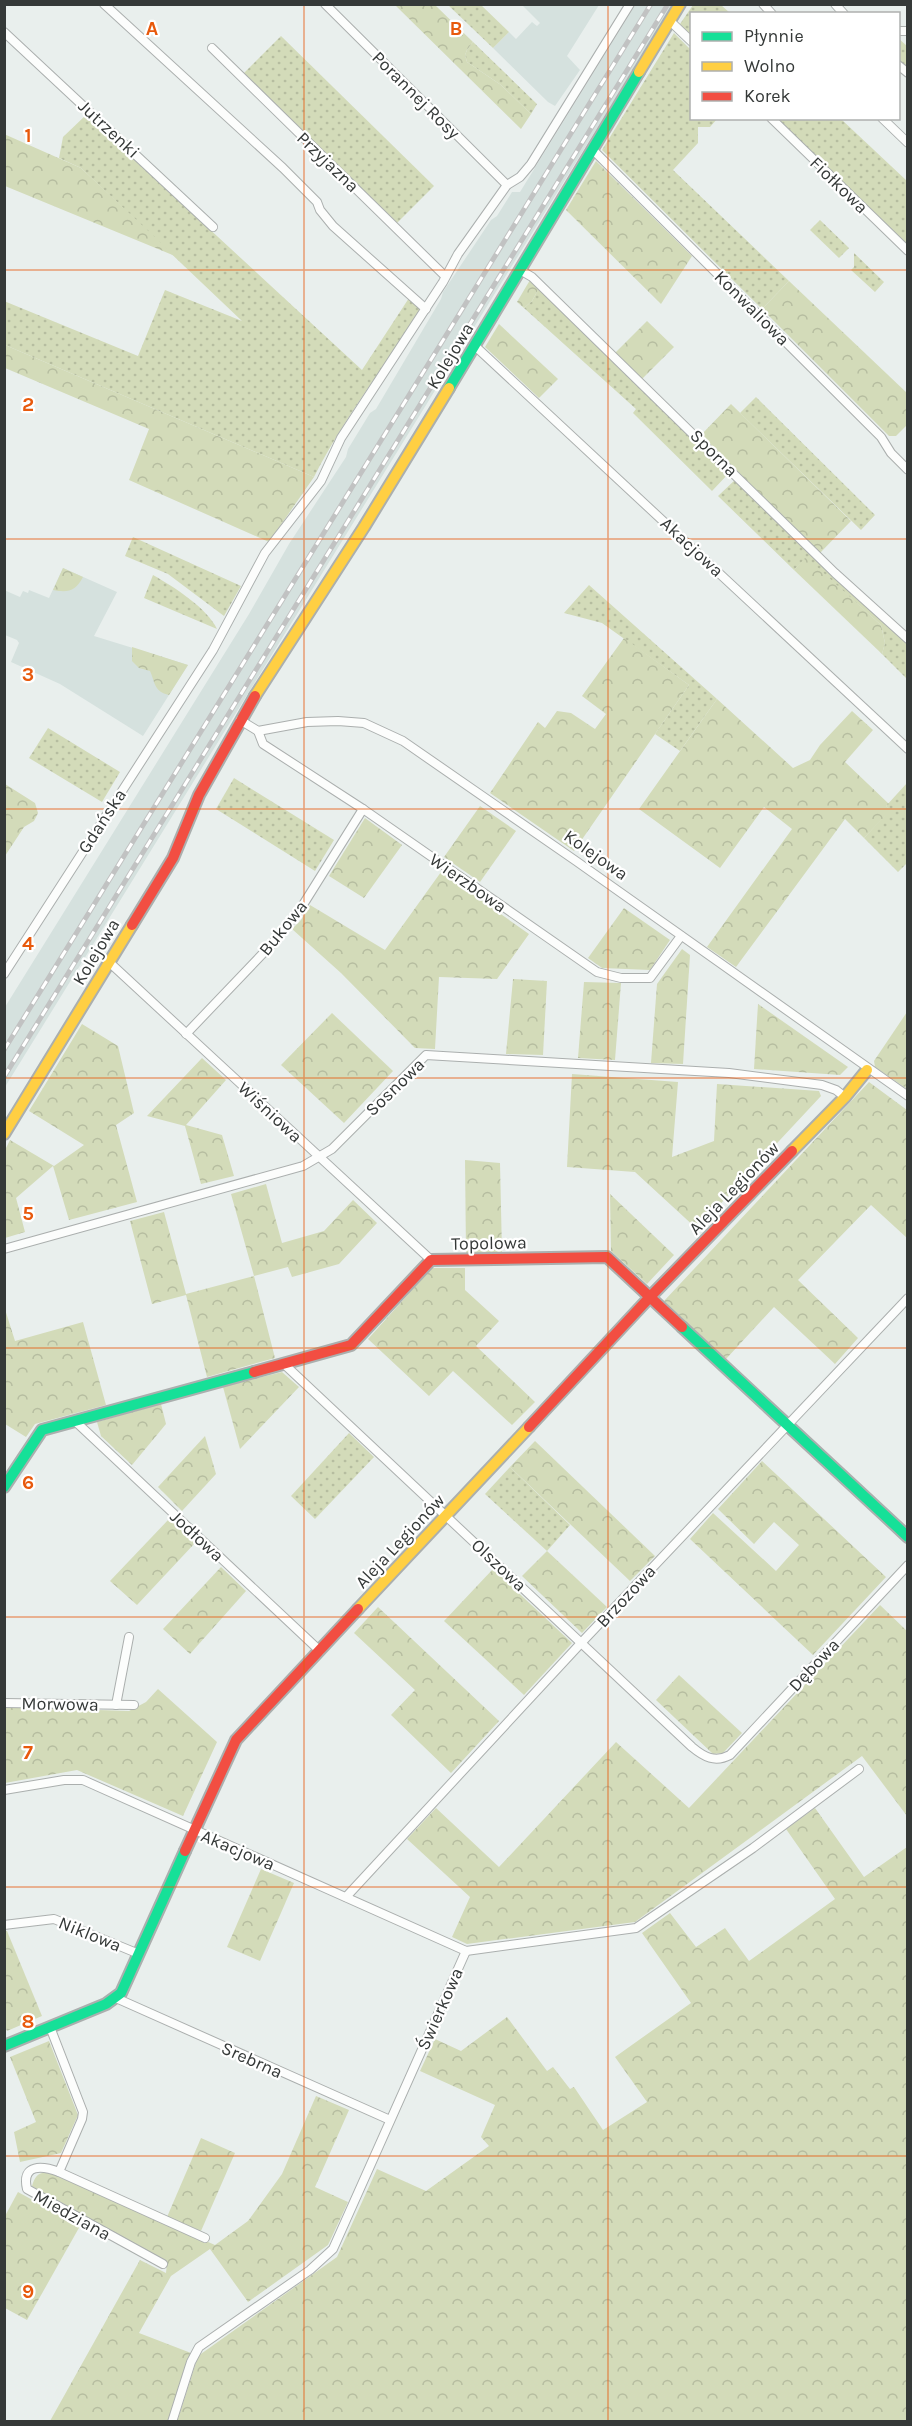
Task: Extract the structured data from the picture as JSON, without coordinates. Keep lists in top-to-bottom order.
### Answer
{
  "streets": {
    "street": [
      "Porannej Rosy",
      "Jutrzenki",
      "Przyjazna",
      "Fiołkowa",
      "Konwaliowa",
      "Kolejowa",
      "Sporna",
      "Akacjowa",
      "Gdańska",
      "Wierzbowa",
      "Bukowa",
      "Sosnowa",
      "Wiśniowa",
      "Aleja Legionów",
      "Topolowa",
      "Jodłowa",
      "Olszowa",
      "Brzozowa",
      "Dębowa",
      "Morwowa",
      "Niklowa",
      "Świerkowa",
      "Srebrna",
      "Miedziana"
    ]
  },
  "crossings": [
    ["Konwaliowa", "Kolejowa"],
    ["Kolejowa", "Sporna"],
    ["Kolejowa", "Akacjowa"],
    ["Kolejowa", "Wierzbowa"],
    ["Kolejowa", "Wiśniowa"],
    ["Kolejowa", "Aleja Legionów"],
    ["Akacjowa", "Aleja Legionów"],
    ["Akacjowa", "Brzozowa"],
    ["Akacjowa", "Świerkowa"],
    ["Wierzbowa", "Bukowa"],
    ["Bukowa", "Wiśniowa"],
    ["Sosnowa", "Wiśniowa"],
    ["Sosnowa", "Aleja Legionów"],
    ["Wiśniowa", "Topolowa"],
    ["Aleja Legionów", "Topolowa"],
    ["Aleja Legionów", "Jodłowa"],
    ["Aleja Legionów", "Olszowa"],
    ["Aleja Legionów", "Niklowa"],
    ["Aleja Legionów", "Srebrna"],
    ["Topolowa", "Jodłowa"],
    ["Topolowa", "Olszowa"],
    ["Topolowa", "Brzozowa"],
    ["Olszowa", "Brzozowa"],
    ["Olszowa", "Dębowa"],
    ["Świerkowa", "Srebrna"]
  ],
  "legend": ["Płynnie", "Wolno", "Korek"],
  "grid": {
    "columns": ["A", "B"],
    "rows": [
      "1",
      "2",
      "3",
      "4",
      "5",
      "6",
      "7",
      "8",
      "9"
    ]
  }
}
